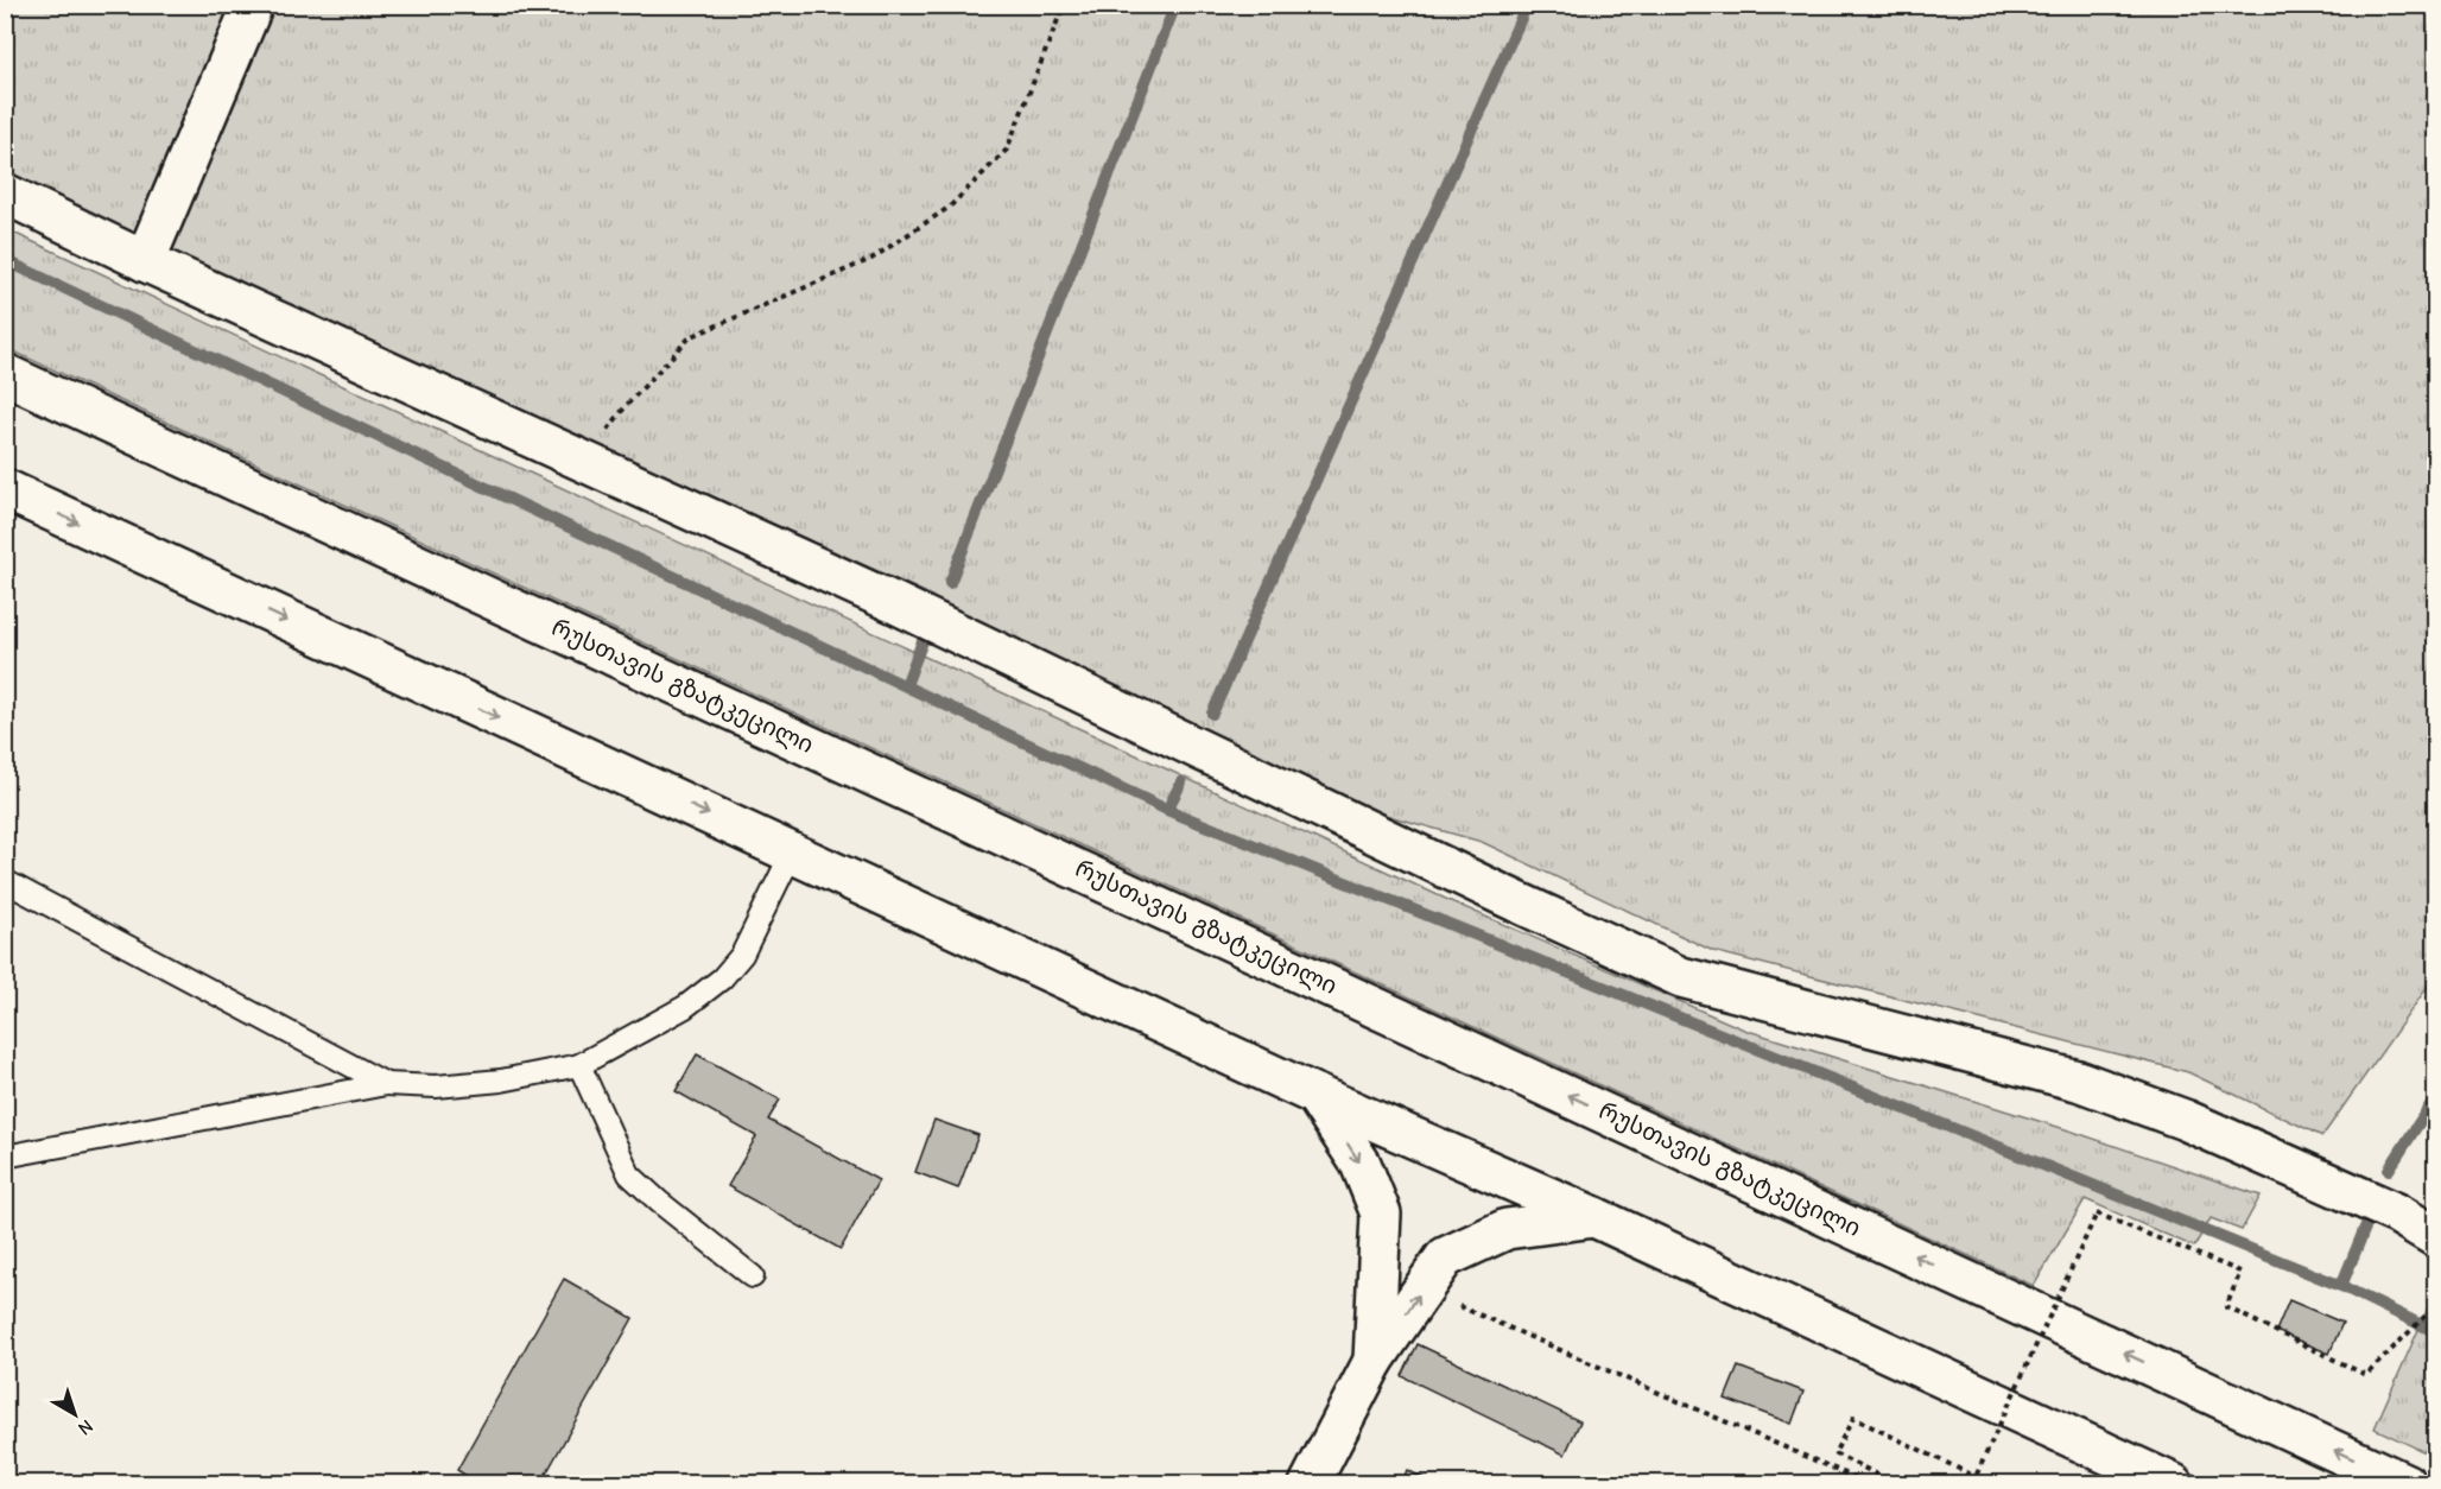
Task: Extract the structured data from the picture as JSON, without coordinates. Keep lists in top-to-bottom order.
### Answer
{
  "streets": {
    "main road": ["რუსთავის გზატკეცილი"]
  },
  "north": "bottom right"
}
